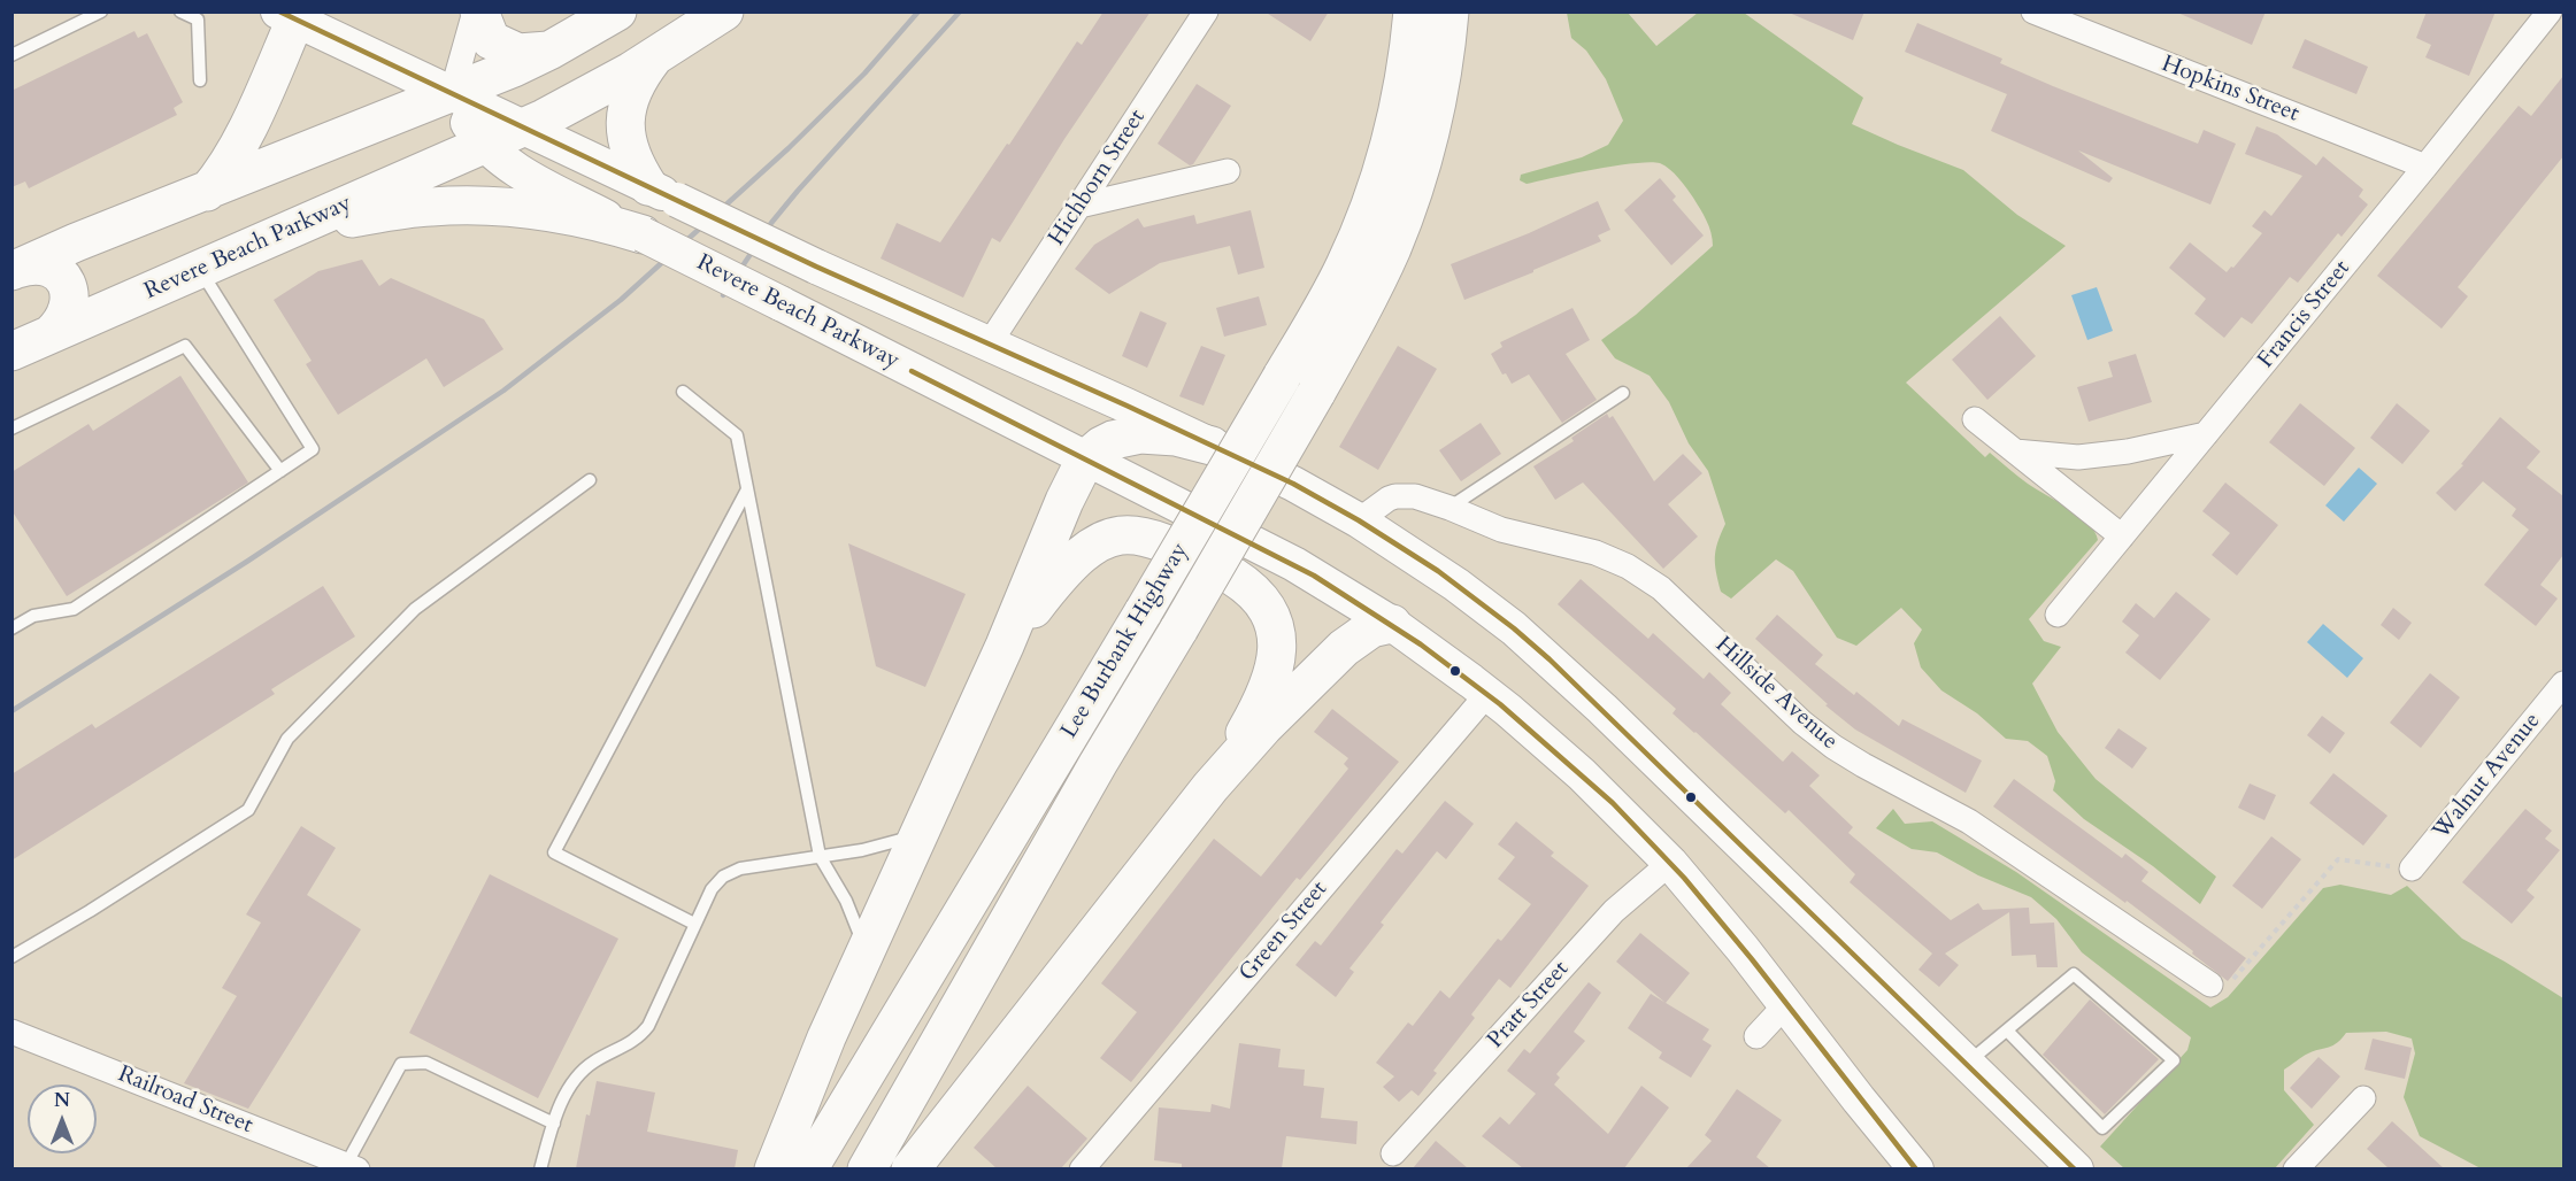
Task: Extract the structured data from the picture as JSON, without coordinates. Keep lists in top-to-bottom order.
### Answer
{
  "streets": {
    "highway": ["Revere Beach Parkway", "Lee Burbank Highway"],
    "street": [
      "Hopkins Street",
      "Hichborn Street",
      "Francis Street",
      "Hillside Avenue",
      "Walnut Avenue",
      "Green Street",
      "Pratt Street",
      "Railroad Street"
    ]
  },
  "crossings": [
    ["Hopkins Street", "Francis Street"],
    ["Hichborn Street", "Revere Beach Parkway"],
    ["Revere Beach Parkway", "Hillside Avenue"],
    ["Revere Beach Parkway", "Green Street"],
    ["Revere Beach Parkway", "Pratt Street"]
  ],
  "north": "top"
}
